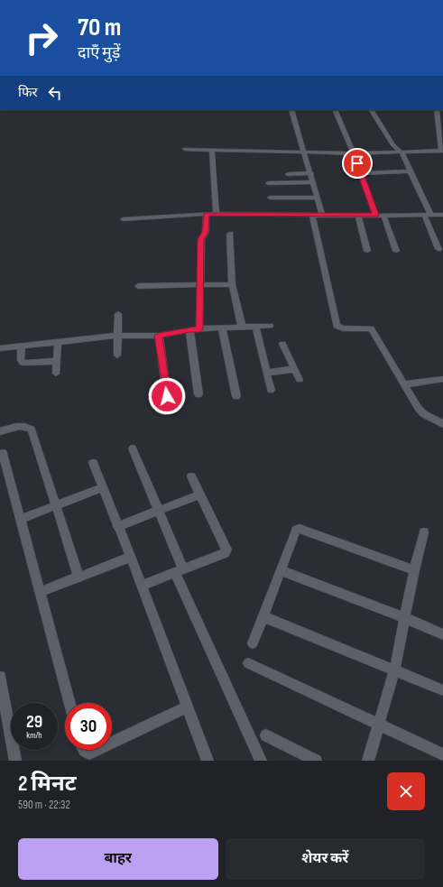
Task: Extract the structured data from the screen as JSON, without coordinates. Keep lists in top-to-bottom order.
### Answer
{
  "page": {
    "turn": ["70 m", "दाएँ मुड़ें"],
    "then": "फिर",
    "speed": "29 km/h",
    "limit": "30",
    "heading": ["2 मिनट", "590 m · 22:32"],
    "buttons": ["बाहर", "शेयर करें"]
  }
}
